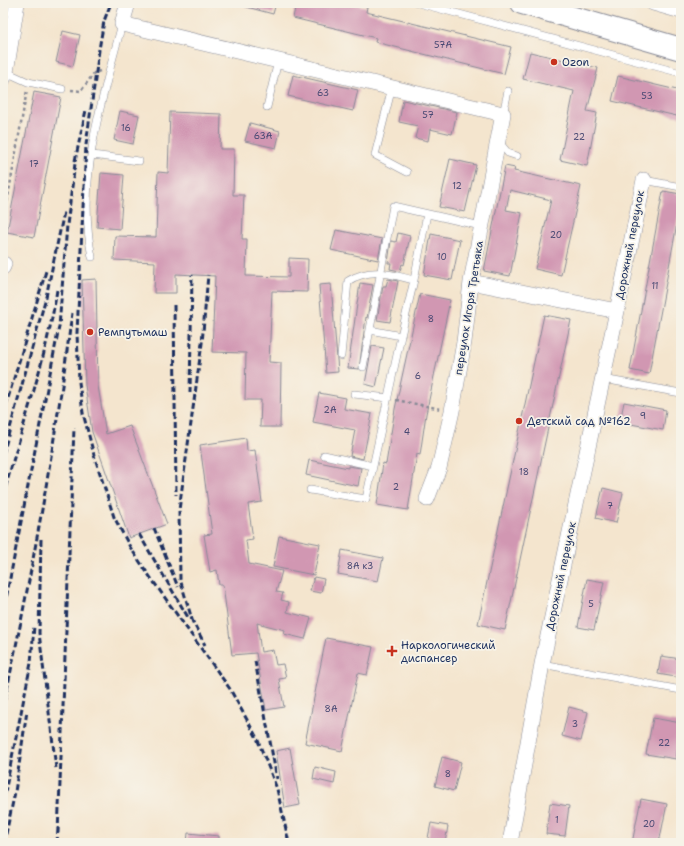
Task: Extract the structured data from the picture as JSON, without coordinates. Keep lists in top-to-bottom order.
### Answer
{
  "streets": {
    "street": ["Дорожный переулок", "переулок Игоря Третьяка"]
  },
  "crossings": [
    ["Дорожный переулок", "переулок Игоря Третьяка"]
  ],
  "places": {
    "other": ["Ozon", "Ремпутьмаш", "Детский сад №162"],
    "health": ["Наркологический диспансер"]
  },
  "house_numbers": [
    "57А",
    "63",
    "53",
    "57",
    "16",
    "63А",
    "22",
    "17",
    "12",
    "20",
    "10",
    "11",
    "8",
    "6",
    "2А",
    "9",
    "4",
    "18",
    "2",
    "7",
    "8А к3",
    "5",
    "8А",
    "3",
    "22",
    "8",
    "1",
    "20"
  ]
}
